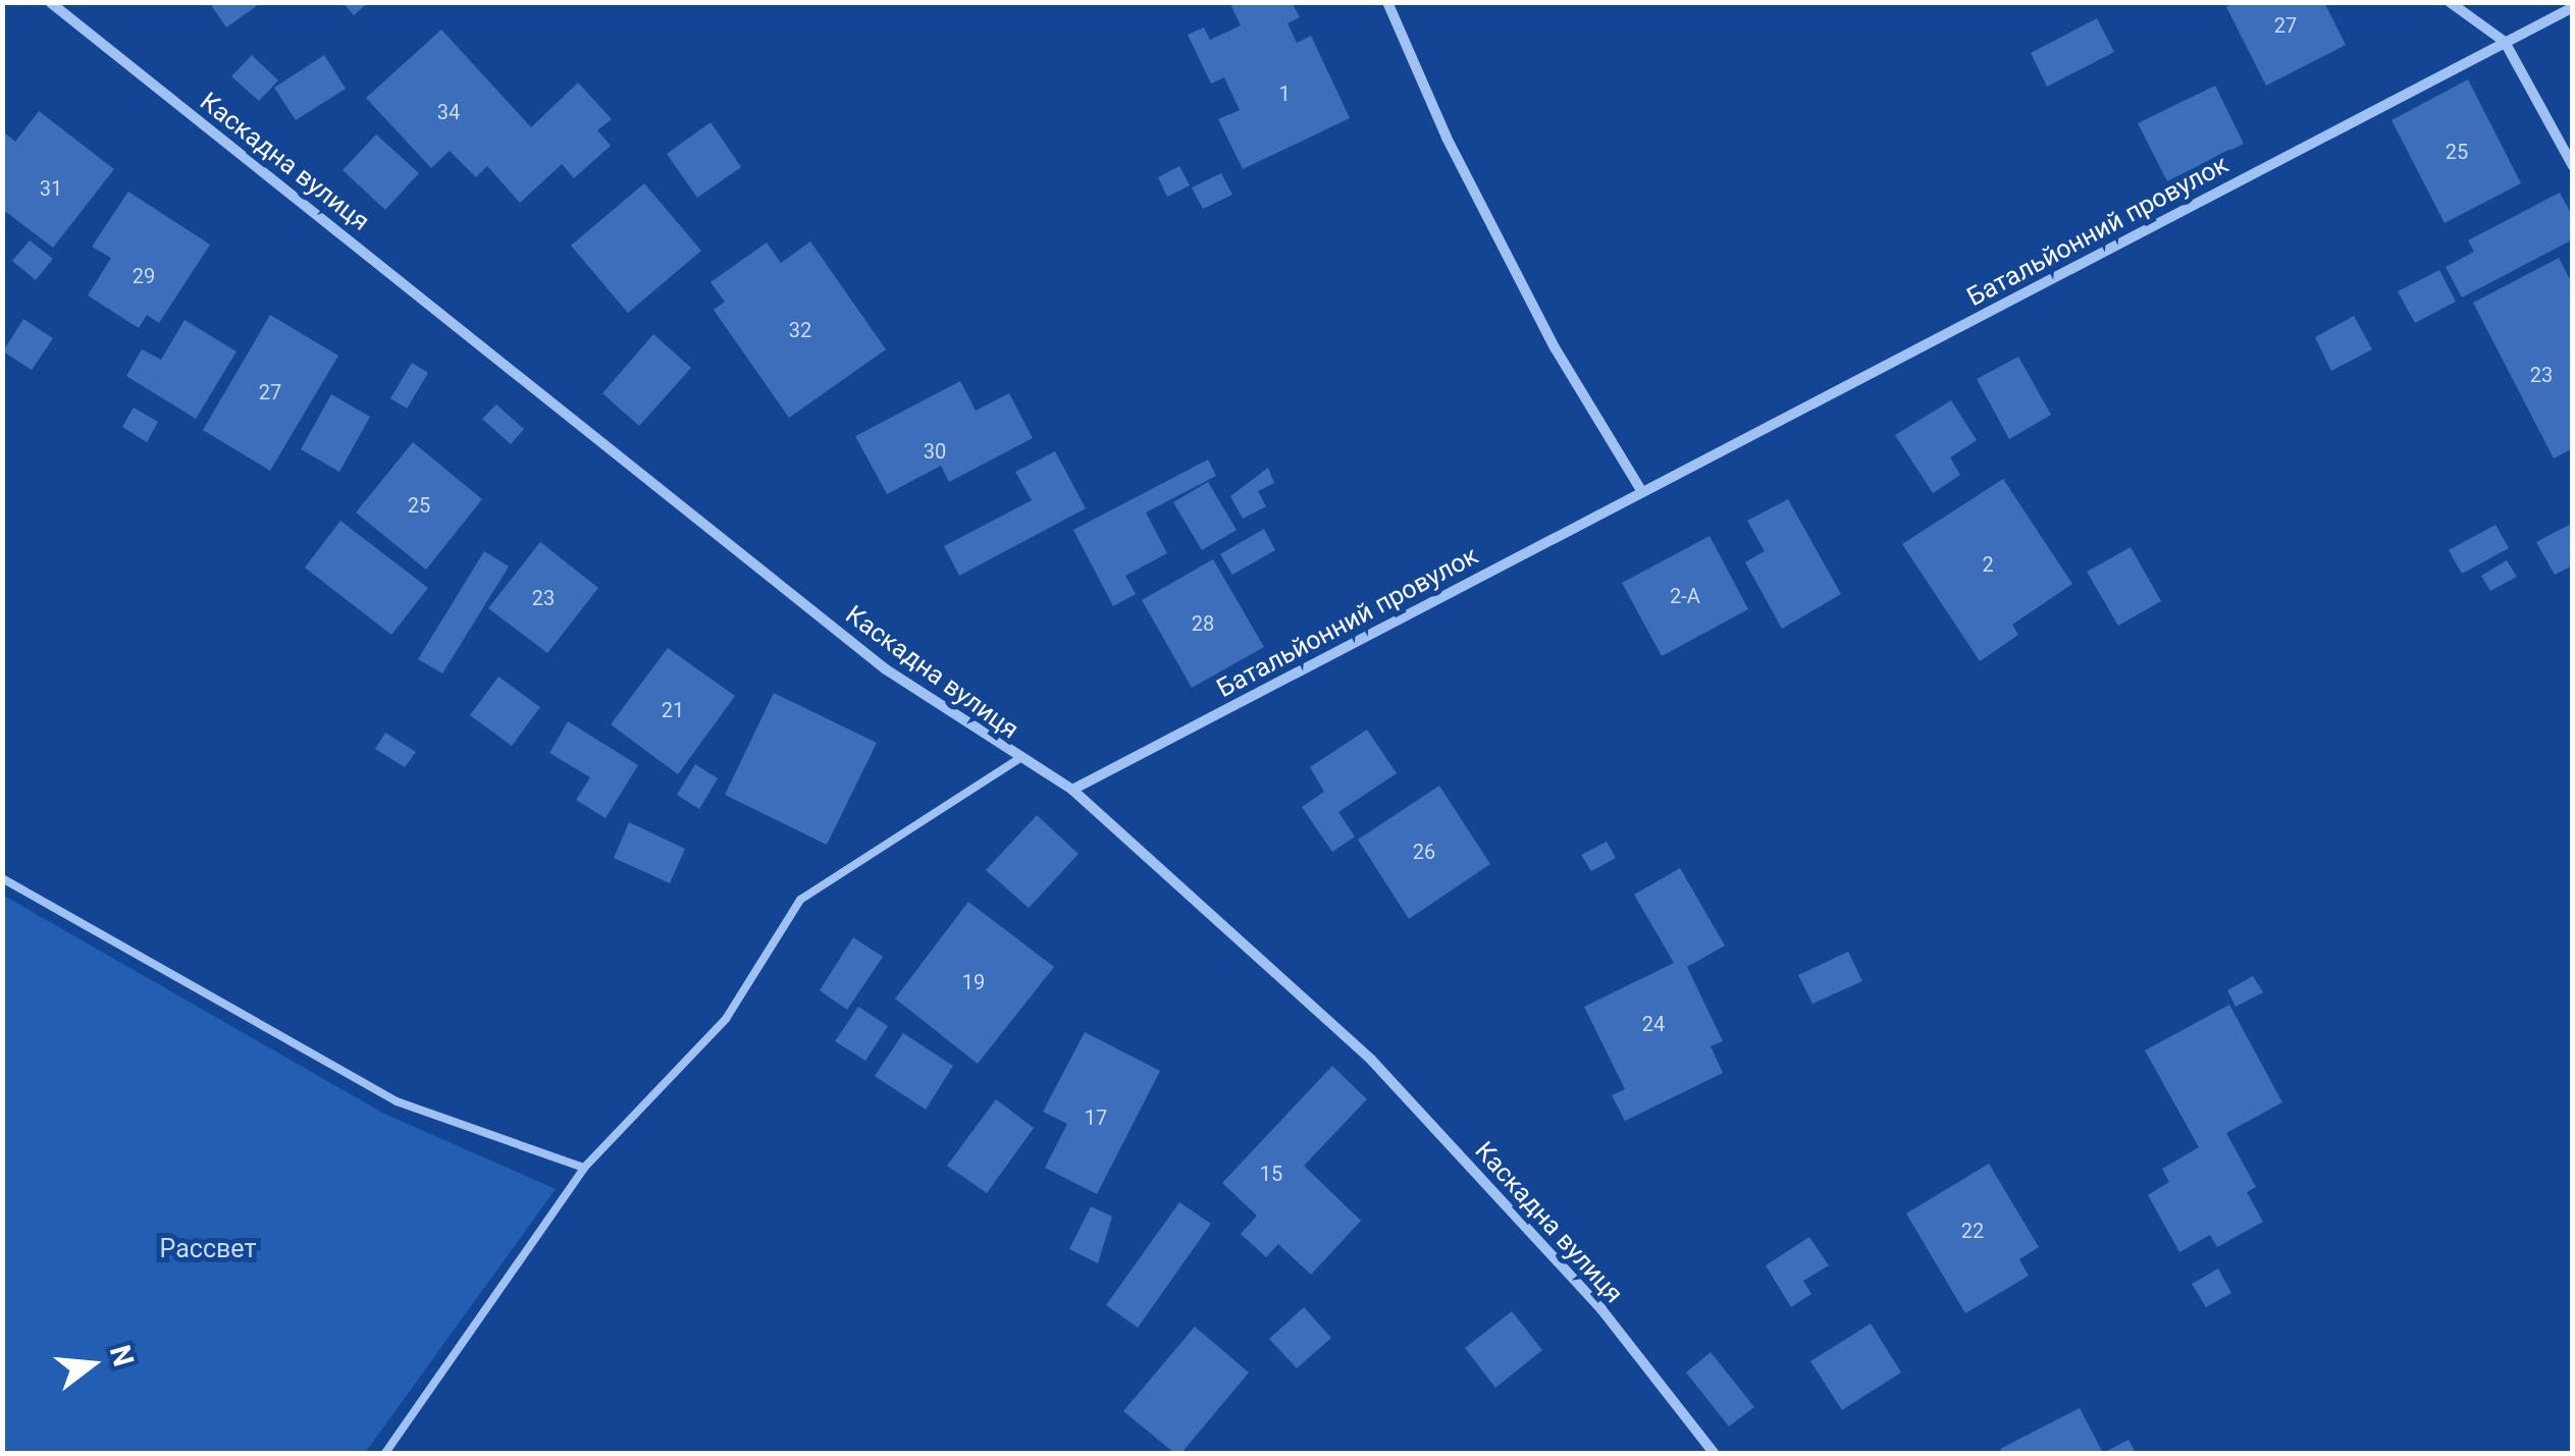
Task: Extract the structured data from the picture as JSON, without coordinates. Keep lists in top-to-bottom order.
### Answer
{
  "streets": {
    "street": ["Каскадна вулиця", "Батальйонний провулок"]
  },
  "crossings": [
    ["Каскадна вулиця", "Батальйонний провулок"]
  ],
  "parks": ["Рассвет"],
  "house_numbers": [
    "27",
    "1",
    "34",
    "25",
    "31",
    "29",
    "32",
    "23",
    "27",
    "30",
    "25",
    "2",
    "2-А",
    "23",
    "28",
    "21",
    "26",
    "19",
    "24",
    "17",
    "15",
    "22"
  ],
  "north": "right"
}
